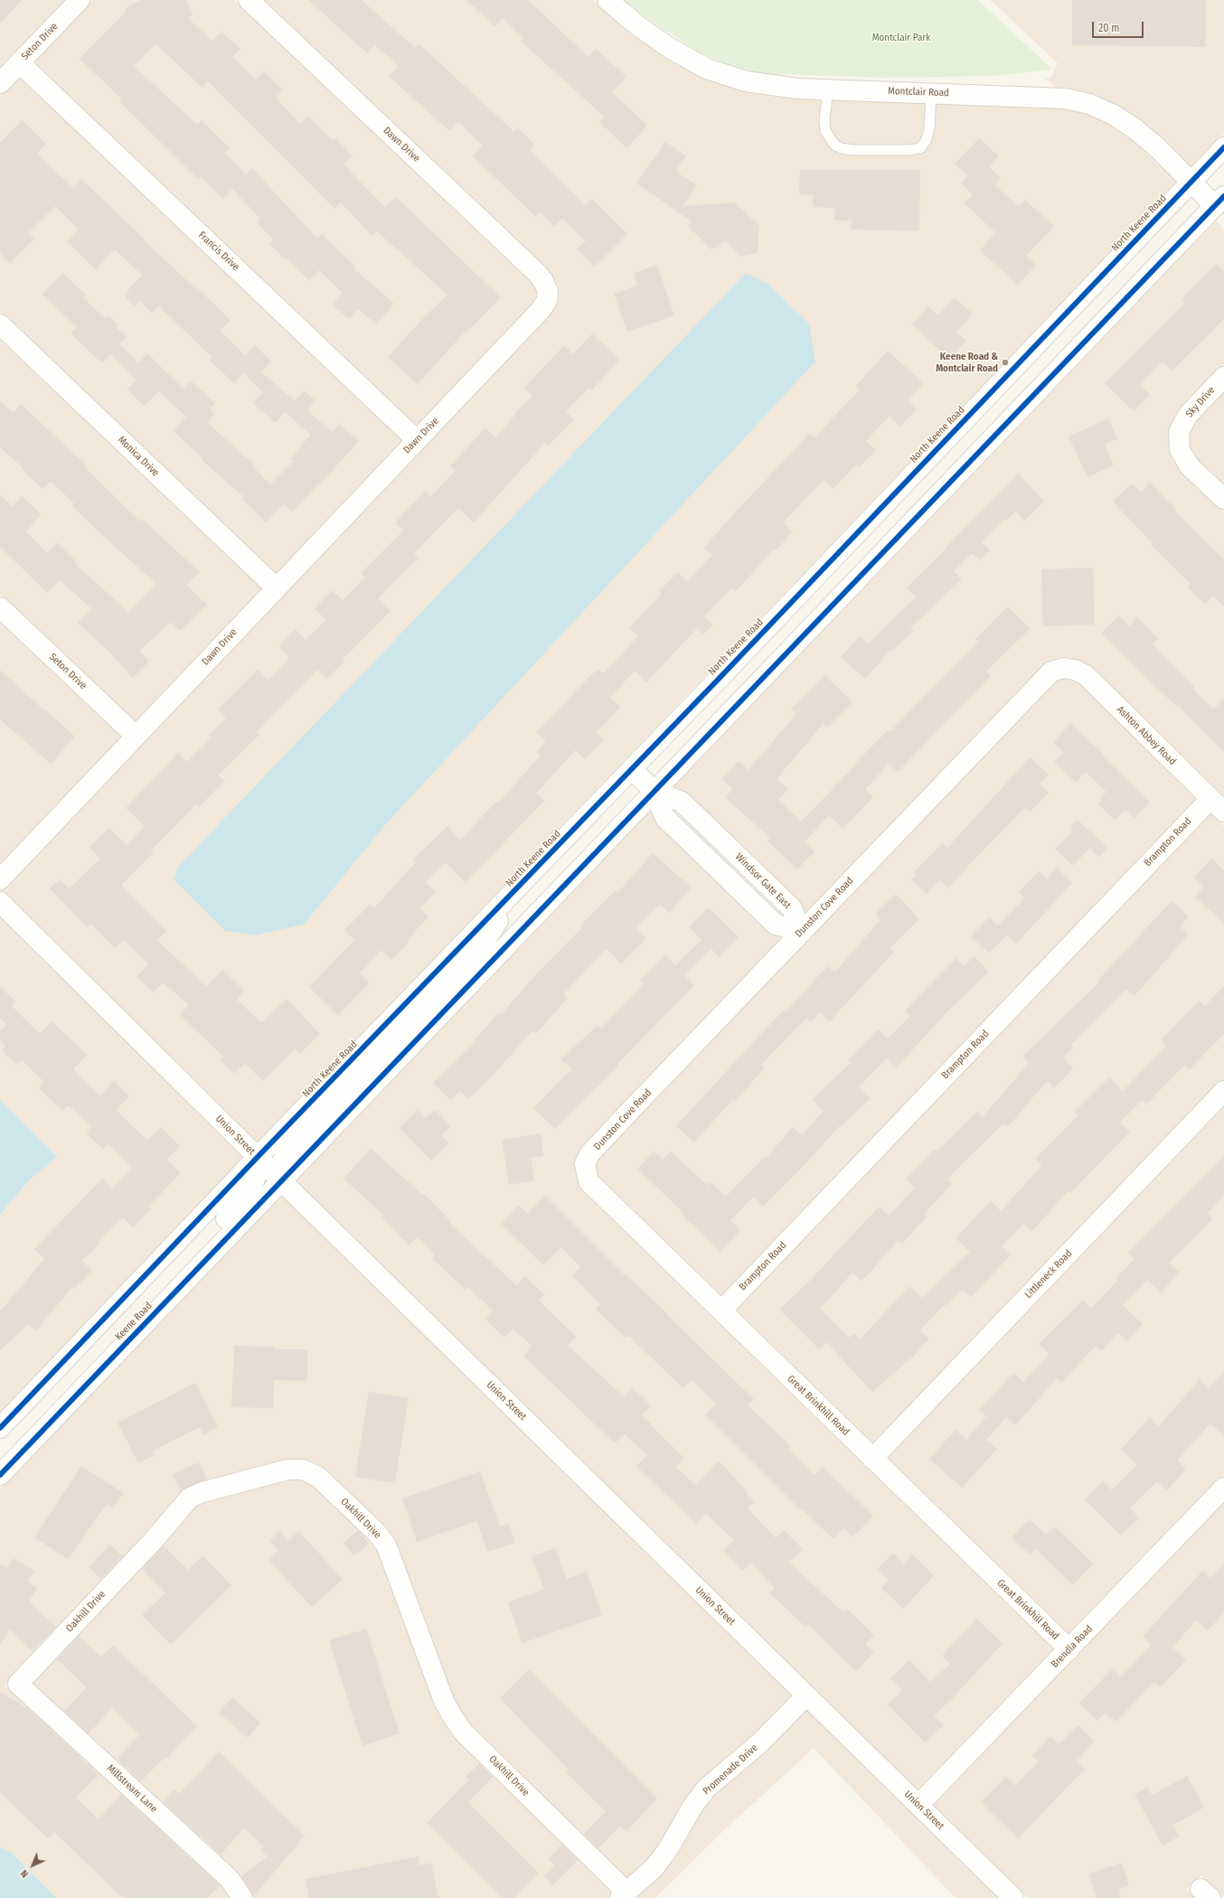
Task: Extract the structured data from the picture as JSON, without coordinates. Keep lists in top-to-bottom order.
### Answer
{
  "streets": {
    "street": [
      "Seton Drive",
      "Montclair Road",
      "Dawn Drive",
      "North Keene Road",
      "Francis Drive",
      "Sky Drive",
      "Monica Drive",
      "Ashton Abbey Road",
      "Brampton Road",
      "Windsor Gate East",
      "Dunston Cove Road",
      "Union Street",
      "Littleneck Road",
      "Keene Road",
      "Great Brinkhill Road",
      "Oakhill Drive",
      "Brendla Road",
      "Promenade Drive",
      "Millstream Lane"
    ]
  },
  "crossings": [
    ["Seton Drive", "Dawn Drive"],
    ["Seton Drive", "Francis Drive"],
    ["Montclair Road", "North Keene Road"],
    ["Dawn Drive", "Francis Drive"],
    ["Dawn Drive", "Monica Drive"],
    ["North Keene Road", "Windsor Gate East"],
    ["North Keene Road", "Union Street"],
    ["Ashton Abbey Road", "Brampton Road"],
    ["Ashton Abbey Road", "Dunston Cove Road"],
    ["Brampton Road", "Great Brinkhill Road"],
    ["Windsor Gate East", "Dunston Cove Road"],
    ["Dunston Cove Road", "Great Brinkhill Road"],
    ["Union Street", "Keene Road"],
    ["Union Street", "Brendla Road"],
    ["Union Street", "Promenade Drive"],
    ["Littleneck Road", "Great Brinkhill Road"],
    ["Great Brinkhill Road", "Brendla Road"],
    ["Oakhill Drive", "Promenade Drive"],
    ["Oakhill Drive", "Millstream Lane"]
  ],
  "parks": ["Montclair Park"],
  "places": ["Keene Road & Montclair Road"],
  "scale_bar": "20 m",
  "north": "bottom left"
}
